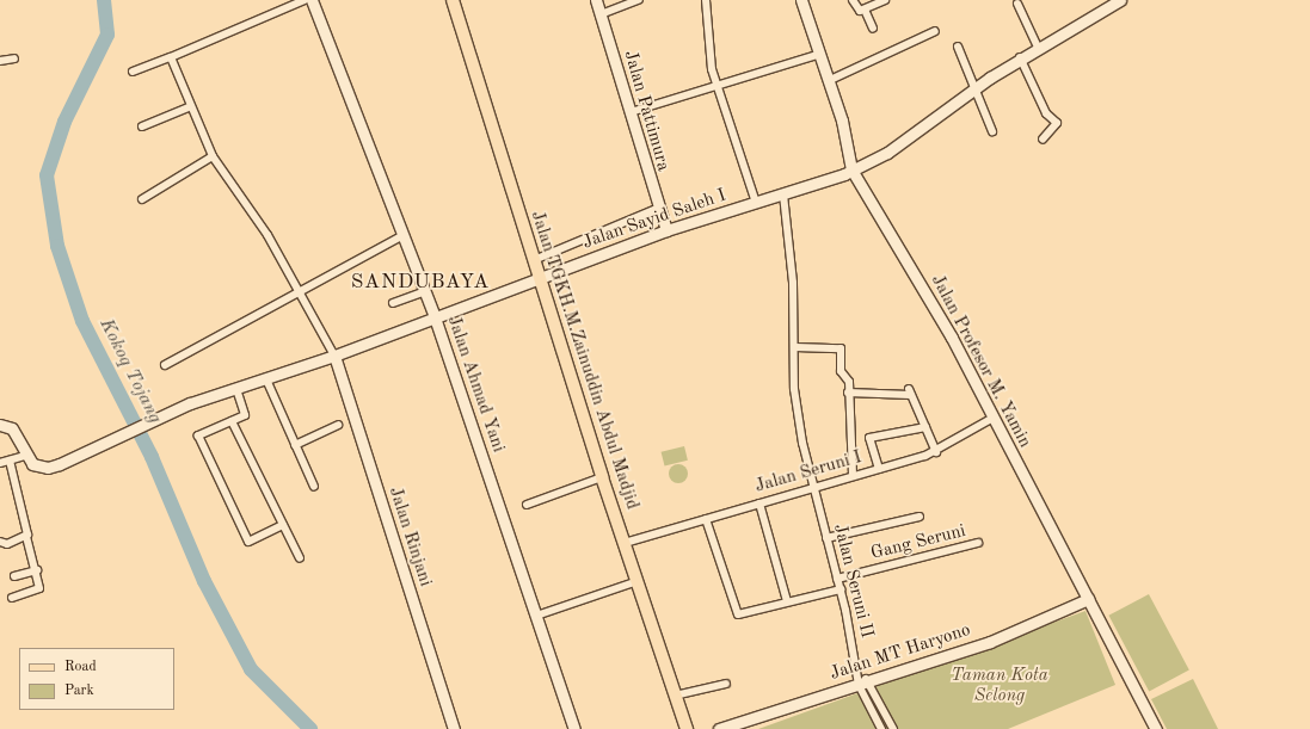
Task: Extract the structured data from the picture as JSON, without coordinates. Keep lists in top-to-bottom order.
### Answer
{
  "streets": {
    "main road": ["Jalan TGKH.M.Zainuddin Abdul Madjid"],
    "street": [
      "Jalan Pattimura",
      "Jalan Sayid Saleh I",
      "Jalan Profesor M. Yamin",
      "Jalan Ahmad Yani",
      "Jalan Seruni I",
      "Jalan Rinjani",
      "Gang Seruni",
      "Jalan Seruni II",
      "Jalan MT Haryono"
    ]
  },
  "crossings": [
    ["Jalan Pattimura", "Jalan Sayid Saleh I"],
    ["Jalan Sayid Saleh I", "Jalan TGKH.M.Zainuddin Abdul Madjid"],
    ["Jalan Sayid Saleh I", "Jalan Profesor M. Yamin"],
    ["Jalan Sayid Saleh I", "Jalan Ahmad Yani"],
    ["Jalan Sayid Saleh I", "Jalan Rinjani"],
    ["Jalan Sayid Saleh I", "Jalan Seruni II"],
    ["Jalan TGKH.M.Zainuddin Abdul Madjid", "Jalan Seruni I"],
    ["Jalan Profesor M. Yamin", "Jalan Seruni I"],
    ["Jalan Profesor M. Yamin", "Jalan MT Haryono"],
    ["Jalan Seruni I", "Jalan Seruni II"],
    ["Gang Seruni", "Jalan Seruni II"],
    ["Jalan Seruni II", "Jalan MT Haryono"]
  ],
  "districts": ["SANDUBAYA"],
  "water": ["Kokoq Tojang"],
  "parks": ["Taman Kota Selong"],
  "legend": ["Road", "Park"]
}
